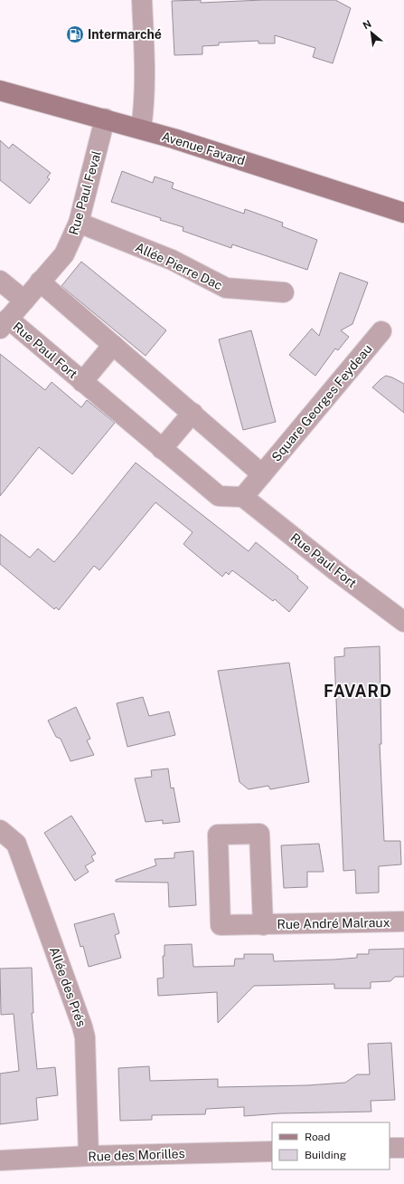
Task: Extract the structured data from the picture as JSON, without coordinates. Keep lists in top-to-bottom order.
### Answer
{
  "streets": {
    "street": [
      "Avenue Favard",
      "Rue Paul Feval",
      "Allée Pierre Dac",
      "Rue Paul Fort",
      "Square Georges Feydeau",
      "Rue André Malraux",
      "Allée des Prés",
      "Rue des Morilles"
    ]
  },
  "crossings": [
    ["Avenue Favard", "Rue Paul Feval"],
    ["Rue Paul Feval", "Allée Pierre Dac"],
    ["Rue Paul Feval", "Rue Paul Fort"],
    ["Allée des Prés", "Rue des Morilles"]
  ],
  "districts": ["FAVARD"],
  "places": {
    "fuel station": ["Intermarché"]
  },
  "legend": ["Road", "Building"],
  "north": "top left"
}
